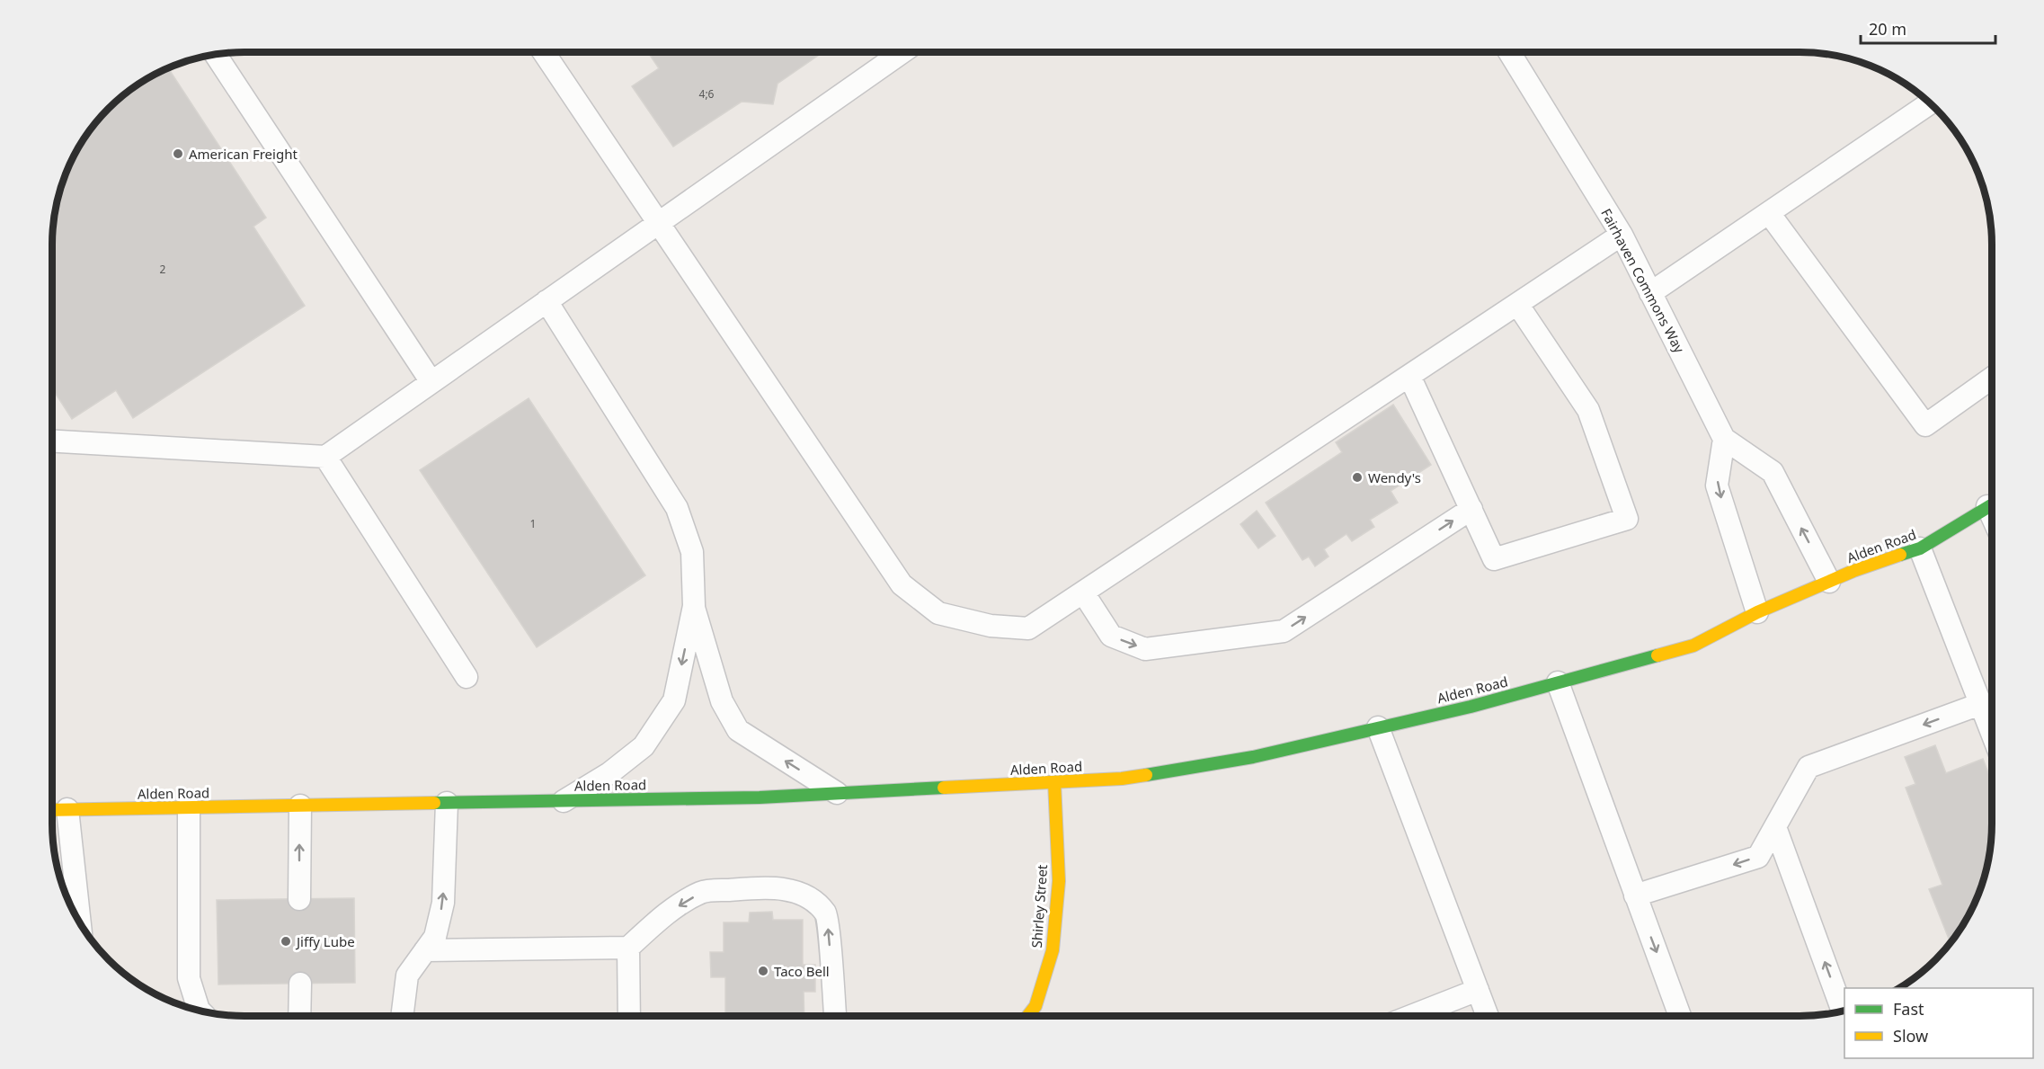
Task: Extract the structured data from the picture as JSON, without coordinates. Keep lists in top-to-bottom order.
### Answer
{
  "streets": {
    "main road": ["Alden Road", "Shirley Street"],
    "lane": ["Fairhaven Commons Way"]
  },
  "crossings": [
    ["Fairhaven Commons Way", "Alden Road"],
    ["Alden Road", "Shirley Street"]
  ],
  "places": [
    "American Freight",
    "Wendy's",
    "Jiffy Lube",
    "Taco Bell"
  ],
  "house_numbers": ["4;6", "2", "1"],
  "legend": ["Fast", "Slow"],
  "scale_bar": "20 m"
}
